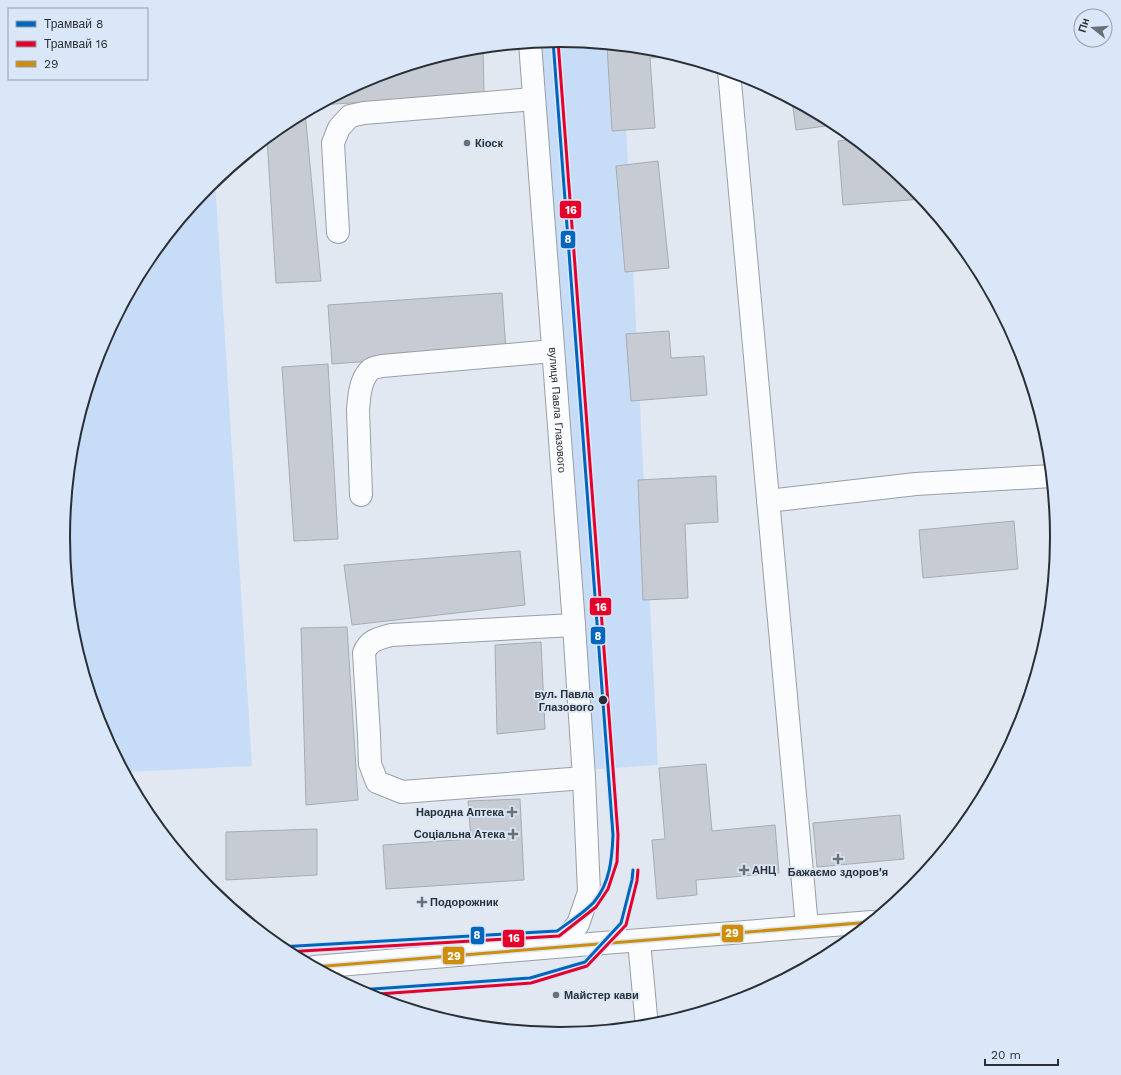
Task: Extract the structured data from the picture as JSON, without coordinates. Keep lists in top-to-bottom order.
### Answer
{
  "streets": {
    "street": ["вулиця Павла Глазового"]
  },
  "places": {
    "other": ["Кіоск", "вул. Павла Глазового", "Майстер кави"],
    "health": [
      "Народна Аптека",
      "Соціальна Атека",
      "Бажаємо здоров'я",
      "АНЦ",
      "Подорожник"
    ]
  },
  "lines": ["tram line 16", "tram line 8", "transit line 29"],
  "legend": ["Трамвай 8", "Трамвай 16", "29"],
  "scale_bar": "20 m",
  "north": "left"
}
